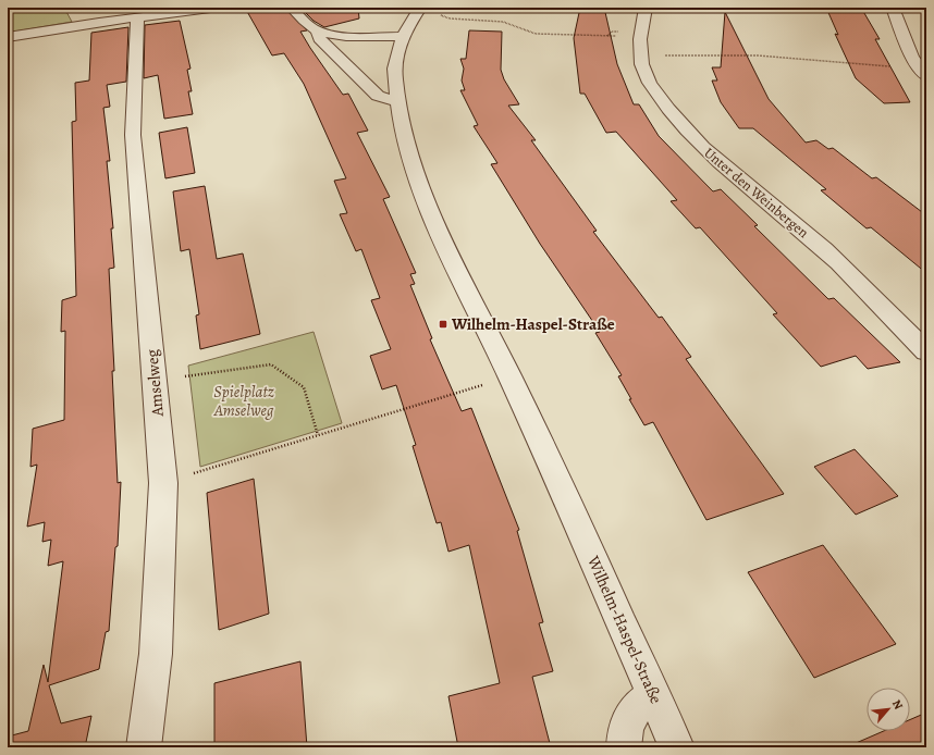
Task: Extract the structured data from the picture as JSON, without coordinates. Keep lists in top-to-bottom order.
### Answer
{
  "streets": {
    "street": ["Unter den Weinbergen", "Amselweg", "Wilhelm-Haspel-Straße"]
  },
  "parks": ["Spielplatz Amselweg"],
  "places": {
    "transit": ["Wilhelm-Haspel-Straße"]
  },
  "north": "top right"
}
